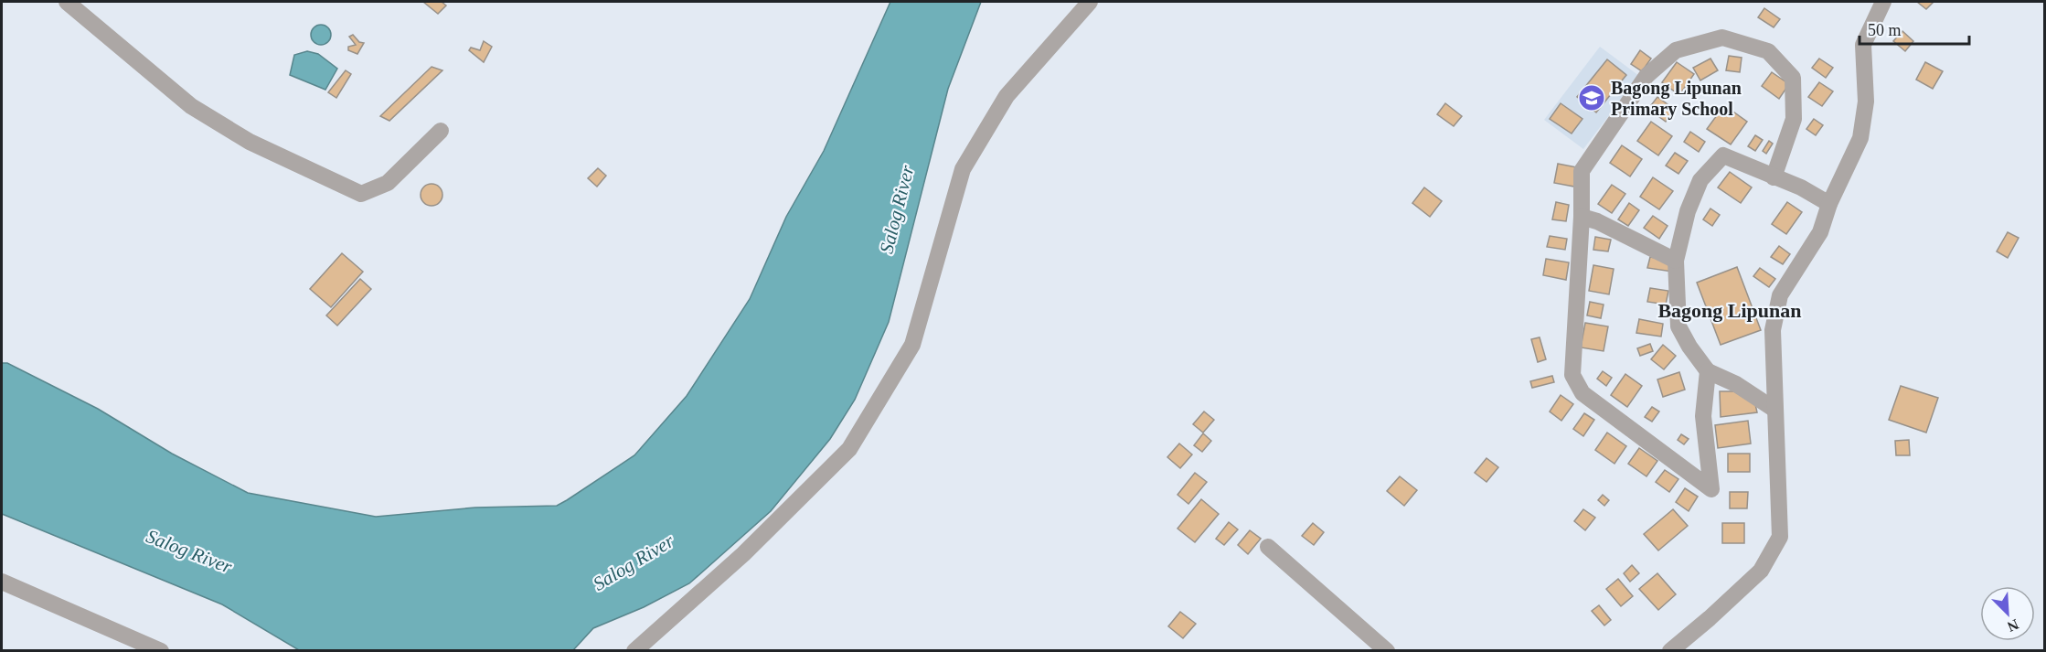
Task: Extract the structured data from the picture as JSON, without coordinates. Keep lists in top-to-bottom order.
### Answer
{
  "districts": ["Bagong Lipunan"],
  "water": ["Salog River"],
  "places": {
    "school or university": ["Bagong Lipunan Primary School"]
  },
  "scale_bar": "50 m",
  "north": "bottom right"
}
